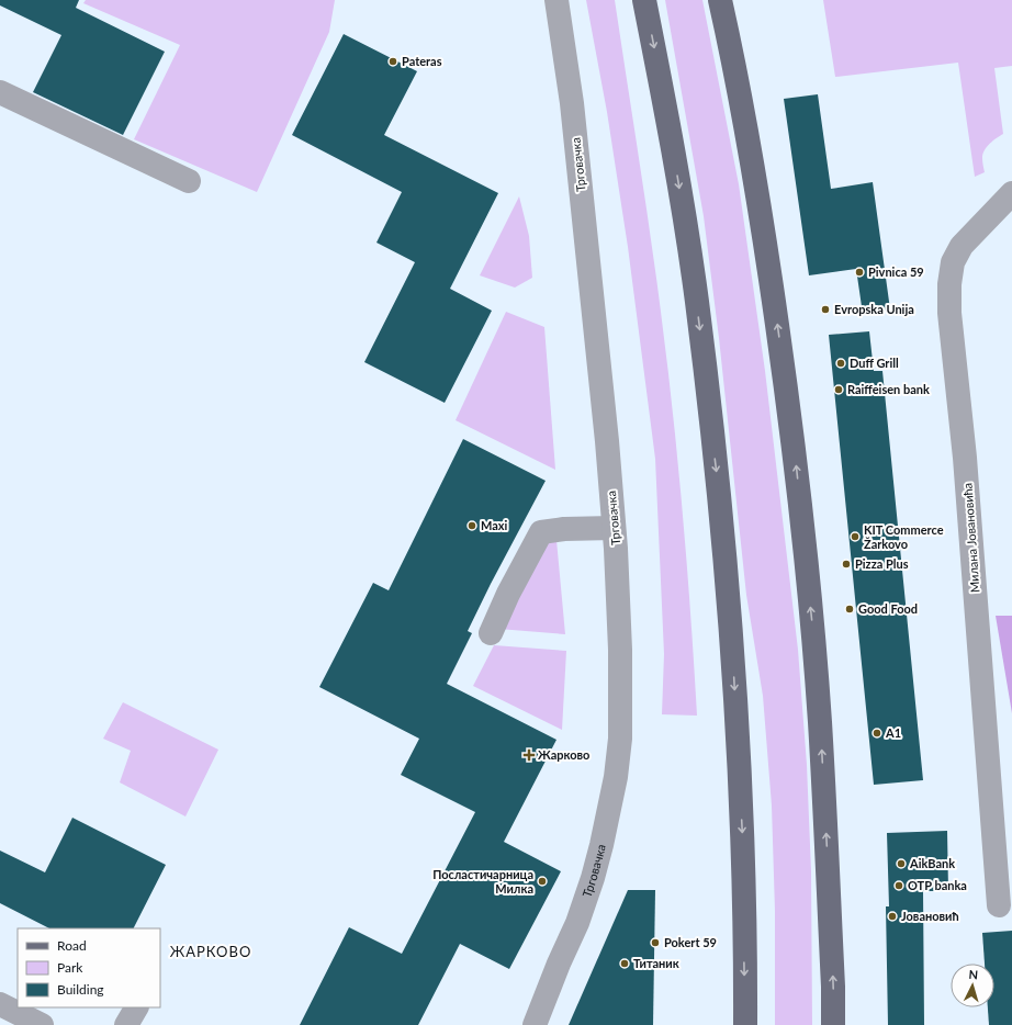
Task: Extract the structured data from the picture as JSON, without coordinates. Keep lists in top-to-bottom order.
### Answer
{
  "streets": {
    "street": ["Трговачка", "Милана Јовановића"]
  },
  "districts": ["ЖАРКОВО"],
  "places": {
    "other": [
      "Pateras",
      "Pivnica 59",
      "Evropska Unija",
      "Duff Grill",
      "Raiffeisen bank",
      "Maxi",
      "KIT Commerce Žarkovo",
      "Pizza Plus",
      "Good Food",
      "A1",
      "AikBank",
      "Посластичарница Милка",
      "OTP banka",
      "Јовановић",
      "Pokert 59",
      "Титаник"
    ],
    "health": ["Жарково"]
  },
  "legend": ["Road", "Park", "Building"],
  "north": "top"
}
